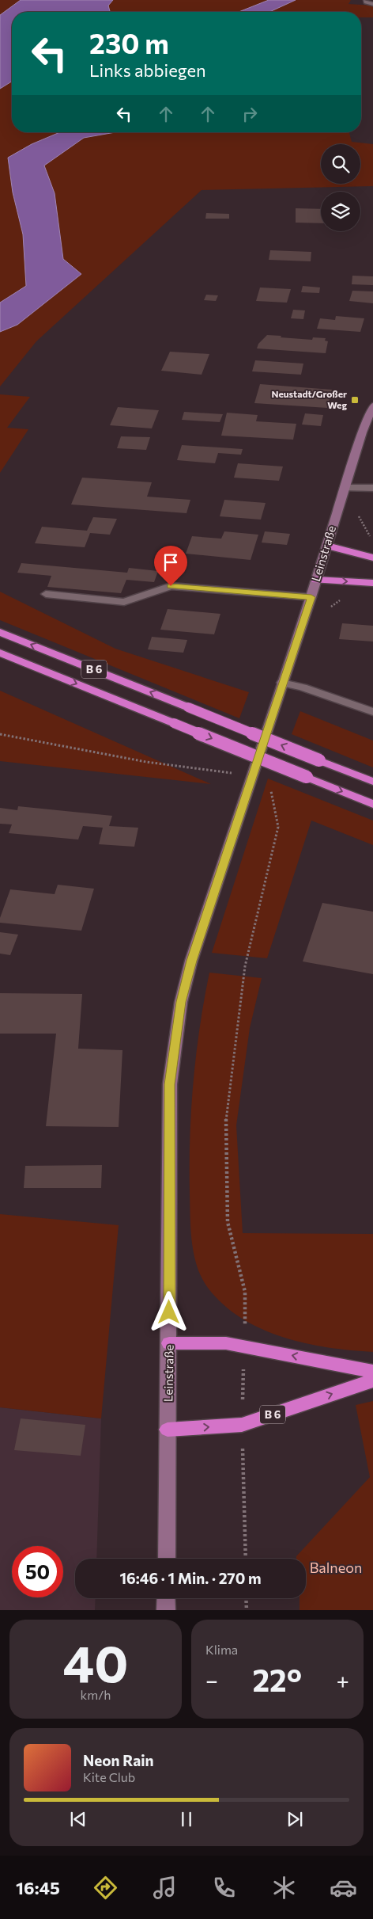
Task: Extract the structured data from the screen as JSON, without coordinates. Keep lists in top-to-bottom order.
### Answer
{
  "streets": {
    "highway": ["B 6"],
    "main road": ["Leinstraße"]
  },
  "crossings": [
    ["Leinstraße", "B 6"]
  ],
  "parks": ["Balneon"],
  "places": {
    "transit": ["Neustadt/Großer Weg"]
  },
  "page": {
    "turn": ["230 m", "Links abbiegen"],
    "limit": "50",
    "trip": "16:46 · 1 Min. · 270 m",
    "tile": [
      ["40", "km/h"],
      "Klima"
    ],
    "heat": ["−", "22°", "+"],
    "song": ["Neon Rain", "Kite Club"],
    "tabs": "16:45"
  }
}
